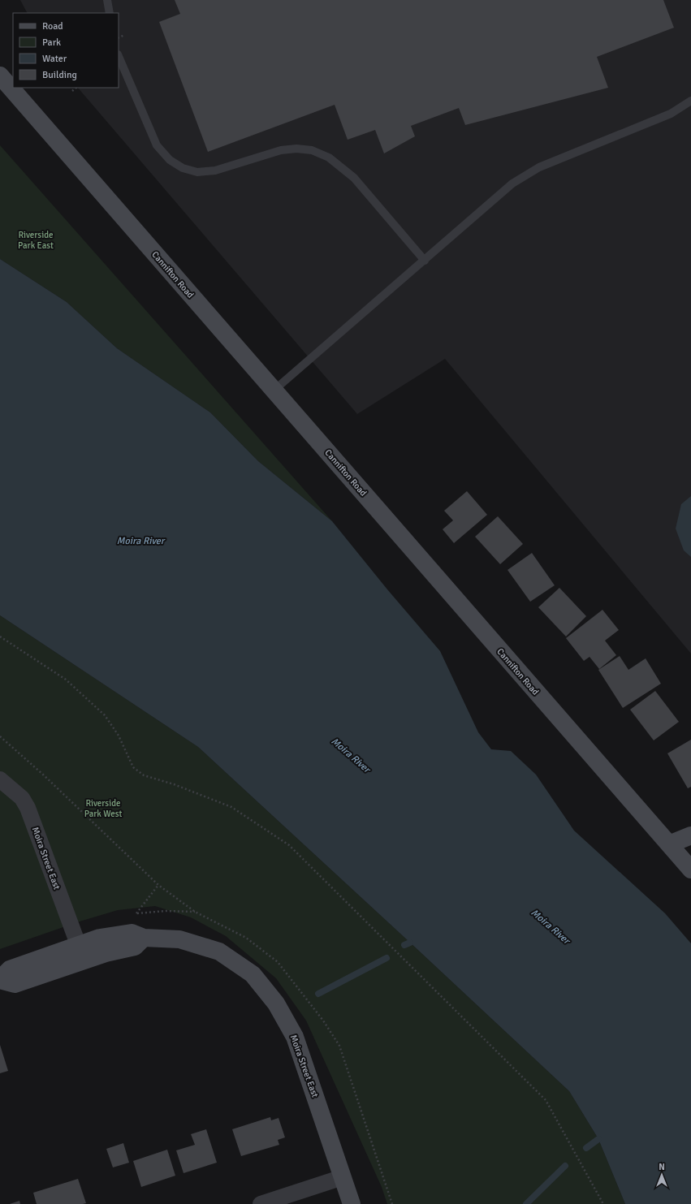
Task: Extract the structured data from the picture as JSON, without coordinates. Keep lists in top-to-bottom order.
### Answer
{
  "streets": {
    "main road": ["Cannifton Road", "Moira Street East"]
  },
  "water": ["Moira River"],
  "parks": ["Riverside Park East", "Riverside Park West"],
  "legend": [
    "Road",
    "Park",
    "Water",
    "Building"
  ],
  "north": "top"
}
